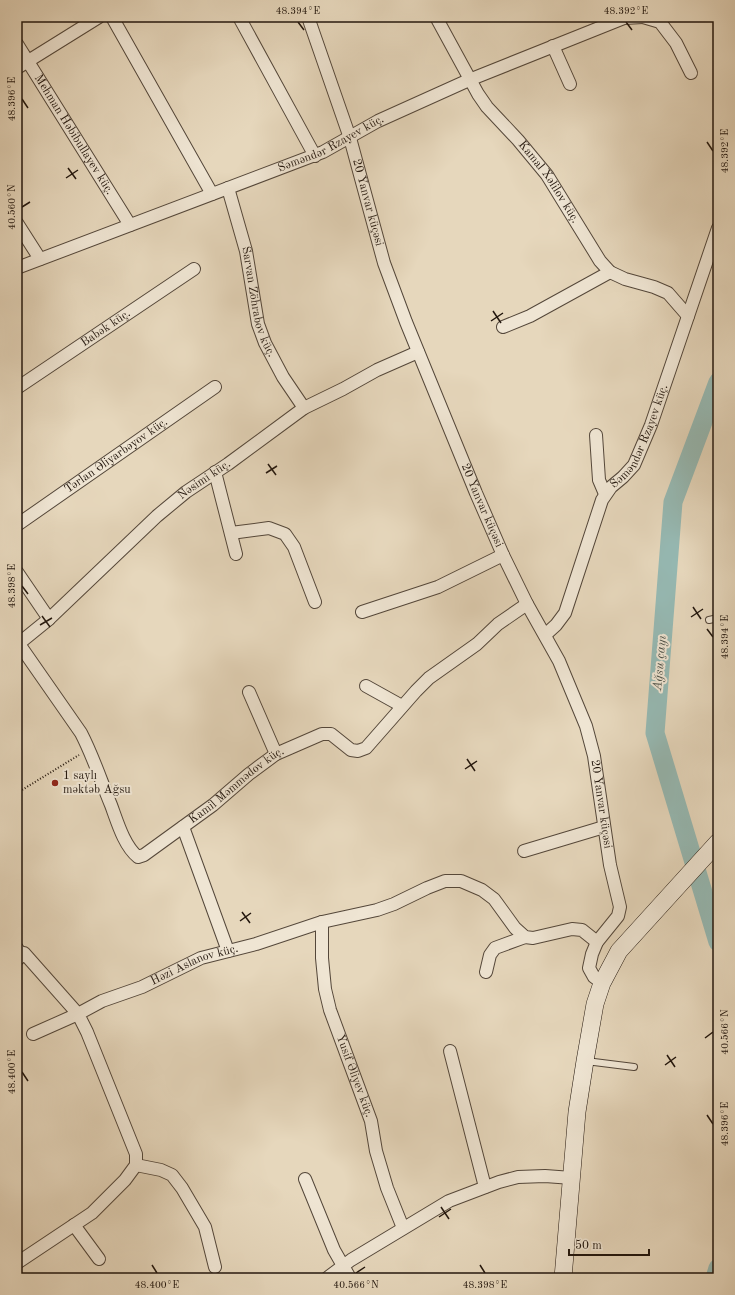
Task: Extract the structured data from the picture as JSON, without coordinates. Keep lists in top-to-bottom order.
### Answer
{
  "streets": {
    "street": [
      "Mehman Həbibullayev küç.",
      "Səməndər Rzayev küç.",
      "Kamal Xəlilov küç.",
      "20 Yanvar küçəsi",
      "Sarvan Zöhrabov küç.",
      "Babək küç.",
      "Tərlan Əliyarbəyov küç.",
      "Nəsimi küç.",
      "Kamil Məmmədov küç.",
      "Həzi Aslanov küç.",
      "Yusif Əliyev küç."
    ]
  },
  "crossings": [
    ["Mehman Həbibullayev küç.", "Səməndər Rzayev küç."],
    ["Səməndər Rzayev küç.", "Kamal Xəlilov küç."],
    ["Səməndər Rzayev küç.", "20 Yanvar küçəsi"],
    ["Səməndər Rzayev küç.", "Sarvan Zöhrabov küç."],
    ["20 Yanvar küçəsi", "Nəsimi küç."],
    ["20 Yanvar küçəsi", "Kamil Məmmədov küç."],
    ["Sarvan Zöhrabov küç.", "Nəsimi küç."],
    ["Nəsimi küç.", "Kamil Məmmədov küç."],
    ["Həzi Aslanov küç.", "Yusif Əliyev küç."]
  ],
  "water": ["Ağsu çayı"],
  "places": ["1 saylı məktəb Ağsu"],
  "scale_bar": "50 m",
  "coordinates": [
    "48.394°E",
    "48.392°E",
    "48.396°E",
    "40.560°N",
    "48.398°E",
    "40.566°N",
    "48.400°E"
  ]
}
